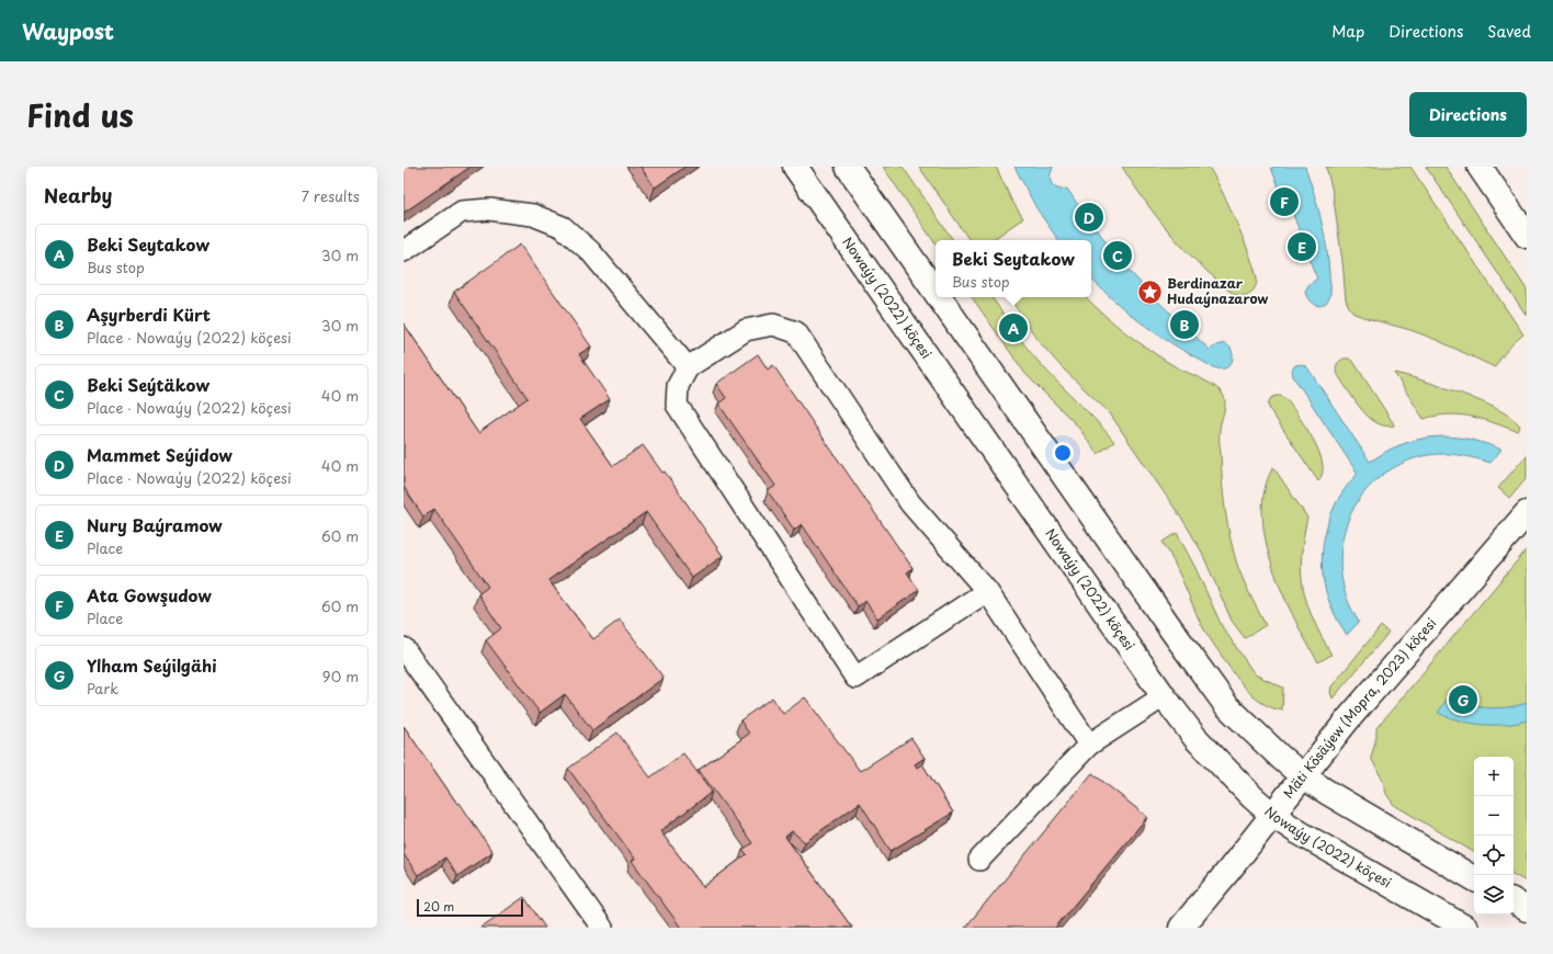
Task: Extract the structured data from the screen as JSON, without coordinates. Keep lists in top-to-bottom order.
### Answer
{
  "streets": {
    "main road": ["Nowaýy (2022) köçesi", "Mäti Kösäýew (Mopra, 2023) köçesi"]
  },
  "crossings": [
    ["Nowaýy (2022) köçesi", "Mäti Kösäýew (Mopra, 2023) köçesi"]
  ],
  "places": {
    "place": ["Berdinazar Hudaýnazarow"]
  },
  "scale_bar": "20 m",
  "page": {
    "header": "Waypost",
    "nav": ["Map", "Directions", "Saved"],
    "title": "Find us",
    "buttons": "Directions",
    "heading": ["Nearby", "7 results"],
    "pins": [
      "F",
      "D",
      "E",
      "C",
      "B",
      "A",
      "G"
    ],
    "list": [
      {
        "mark": "A",
        "name": "Beki Seytakow",
        "note": "Bus stop",
        "value": "30 m"
      },
      {
        "mark": "B",
        "name": "Aşyrberdi Kürt",
        "note": "Place · Nowaýy (2022) köçesi",
        "value": "30 m"
      },
      {
        "mark": "C",
        "name": "Beki Seýtäkow",
        "note": "Place · Nowaýy (2022) köçesi",
        "value": "40 m"
      },
      {
        "mark": "D",
        "name": "Mammet Seýidow",
        "note": "Place · Nowaýy (2022) köçesi",
        "value": "40 m"
      },
      {
        "mark": "E",
        "name": "Nury Baýramow",
        "note": "Place",
        "value": "60 m"
      },
      {
        "mark": "F",
        "name": "Ata Gowşudow",
        "note": "Place",
        "value": "60 m"
      },
      {
        "mark": "G",
        "name": "Ylham Seýilgähi",
        "note": "Park",
        "value": "90 m"
      }
    ],
    "popup": ["Beki Seytakow", "Bus stop"],
    "map_buttons": ["+", "−"],
    "scale": "20 m"
  }
}
